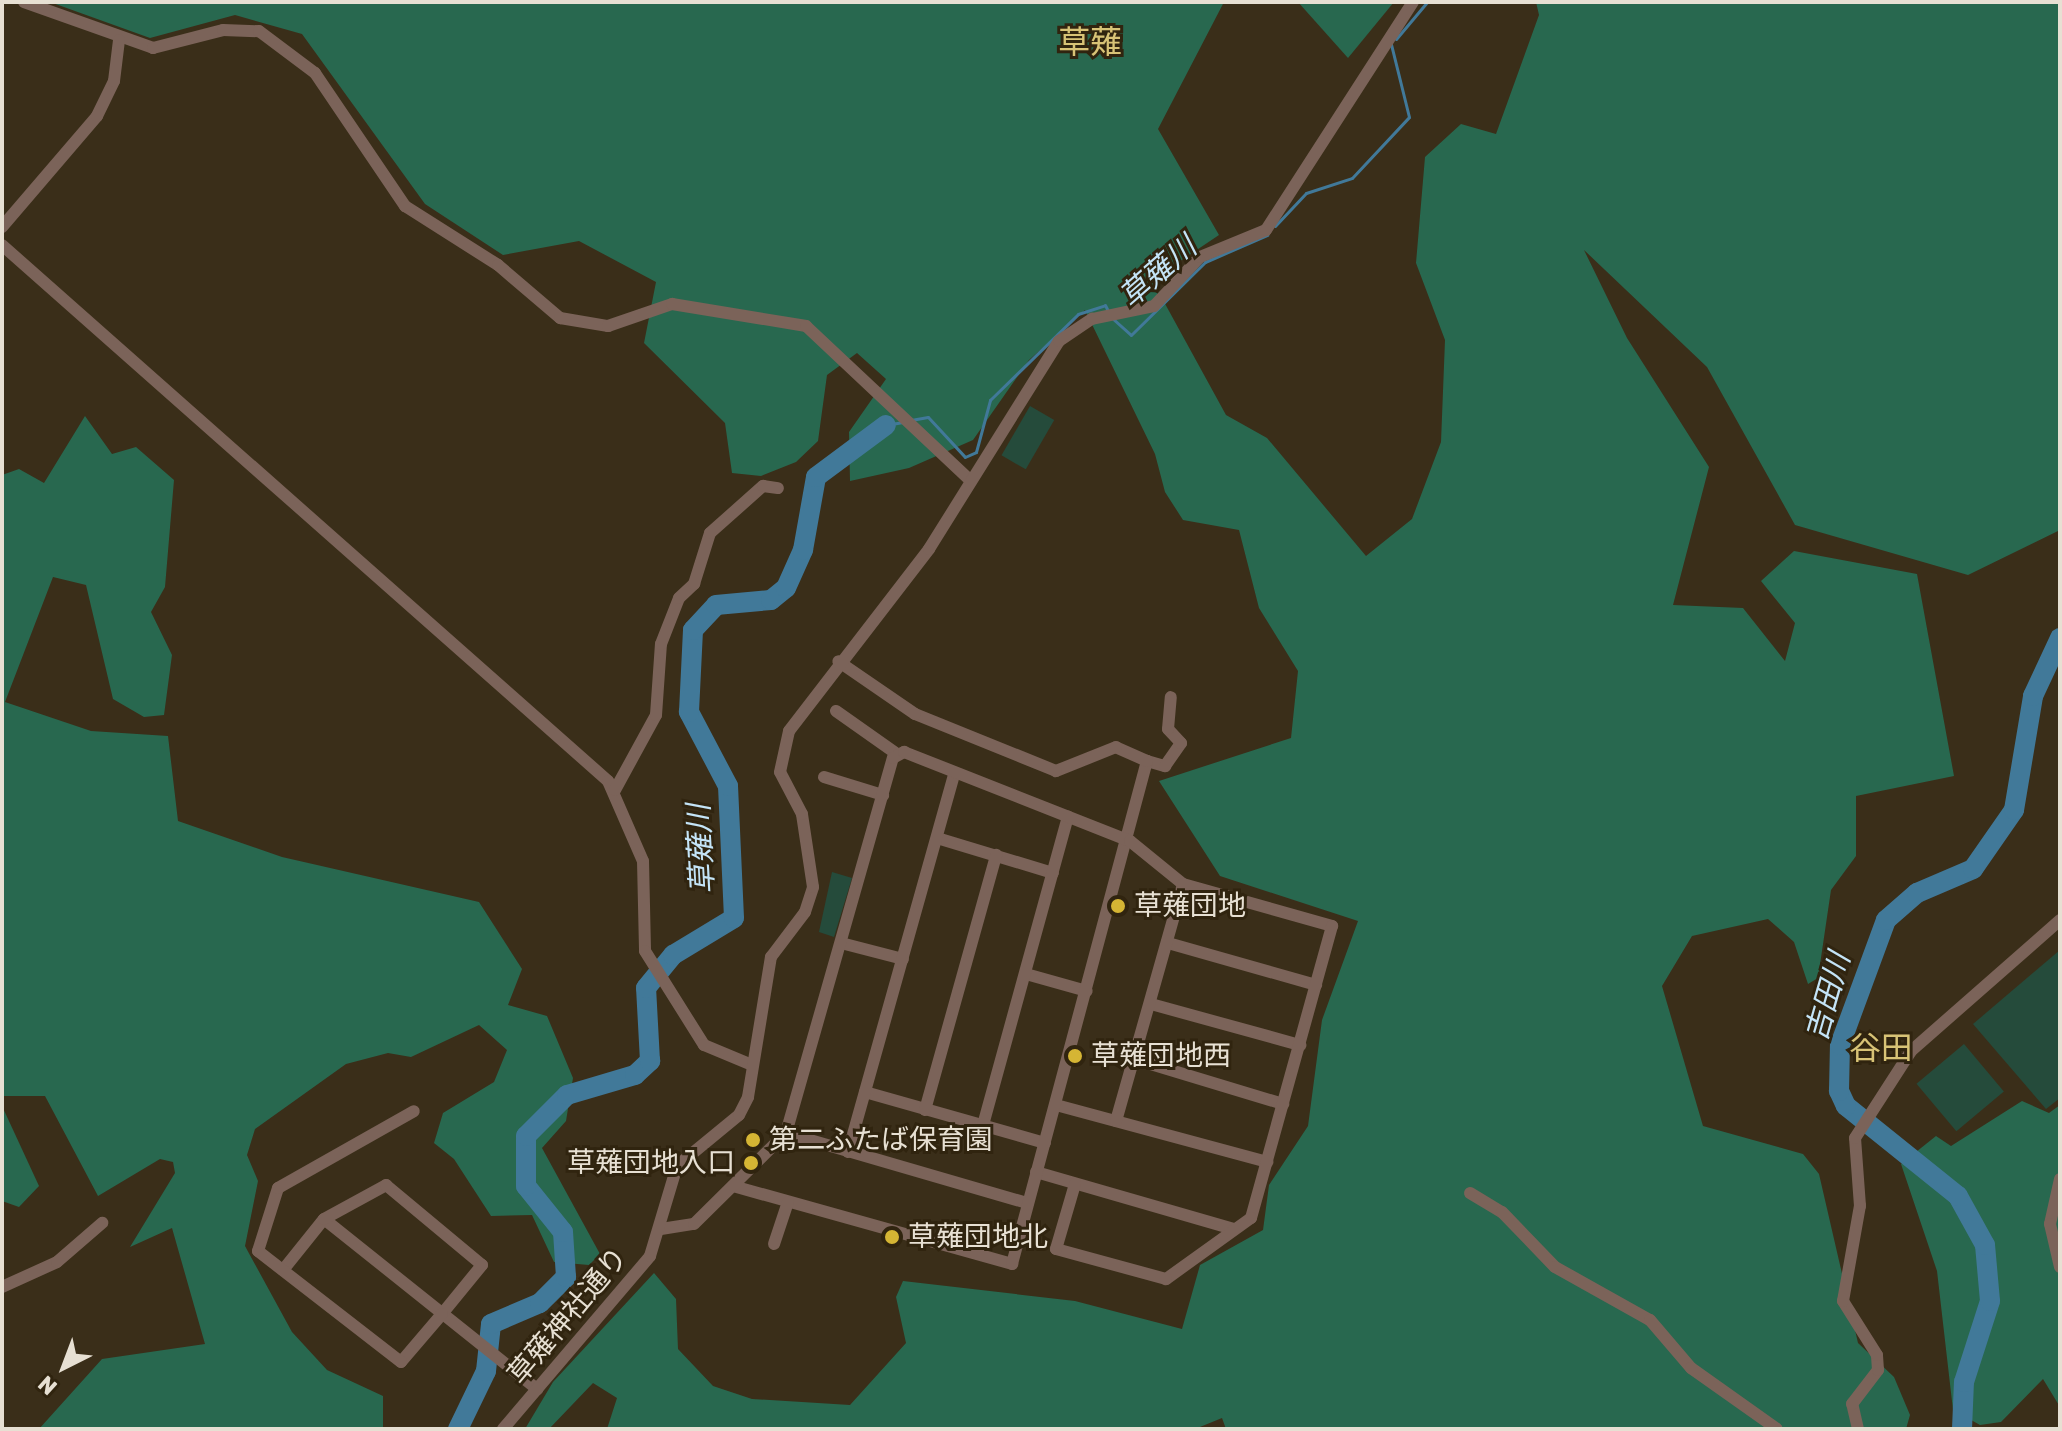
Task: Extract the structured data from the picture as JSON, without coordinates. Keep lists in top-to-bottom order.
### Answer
{
  "streets": {
    "street": ["草薙神社通り"]
  },
  "districts": ["草薙", "谷田"],
  "water": ["草薙川", "吉田川"],
  "places": [
    "草薙団地",
    "草薙団地西",
    "第二ふたば保育園",
    "草薙団地入口",
    "草薙団地北"
  ],
  "north": "bottom left"
}
